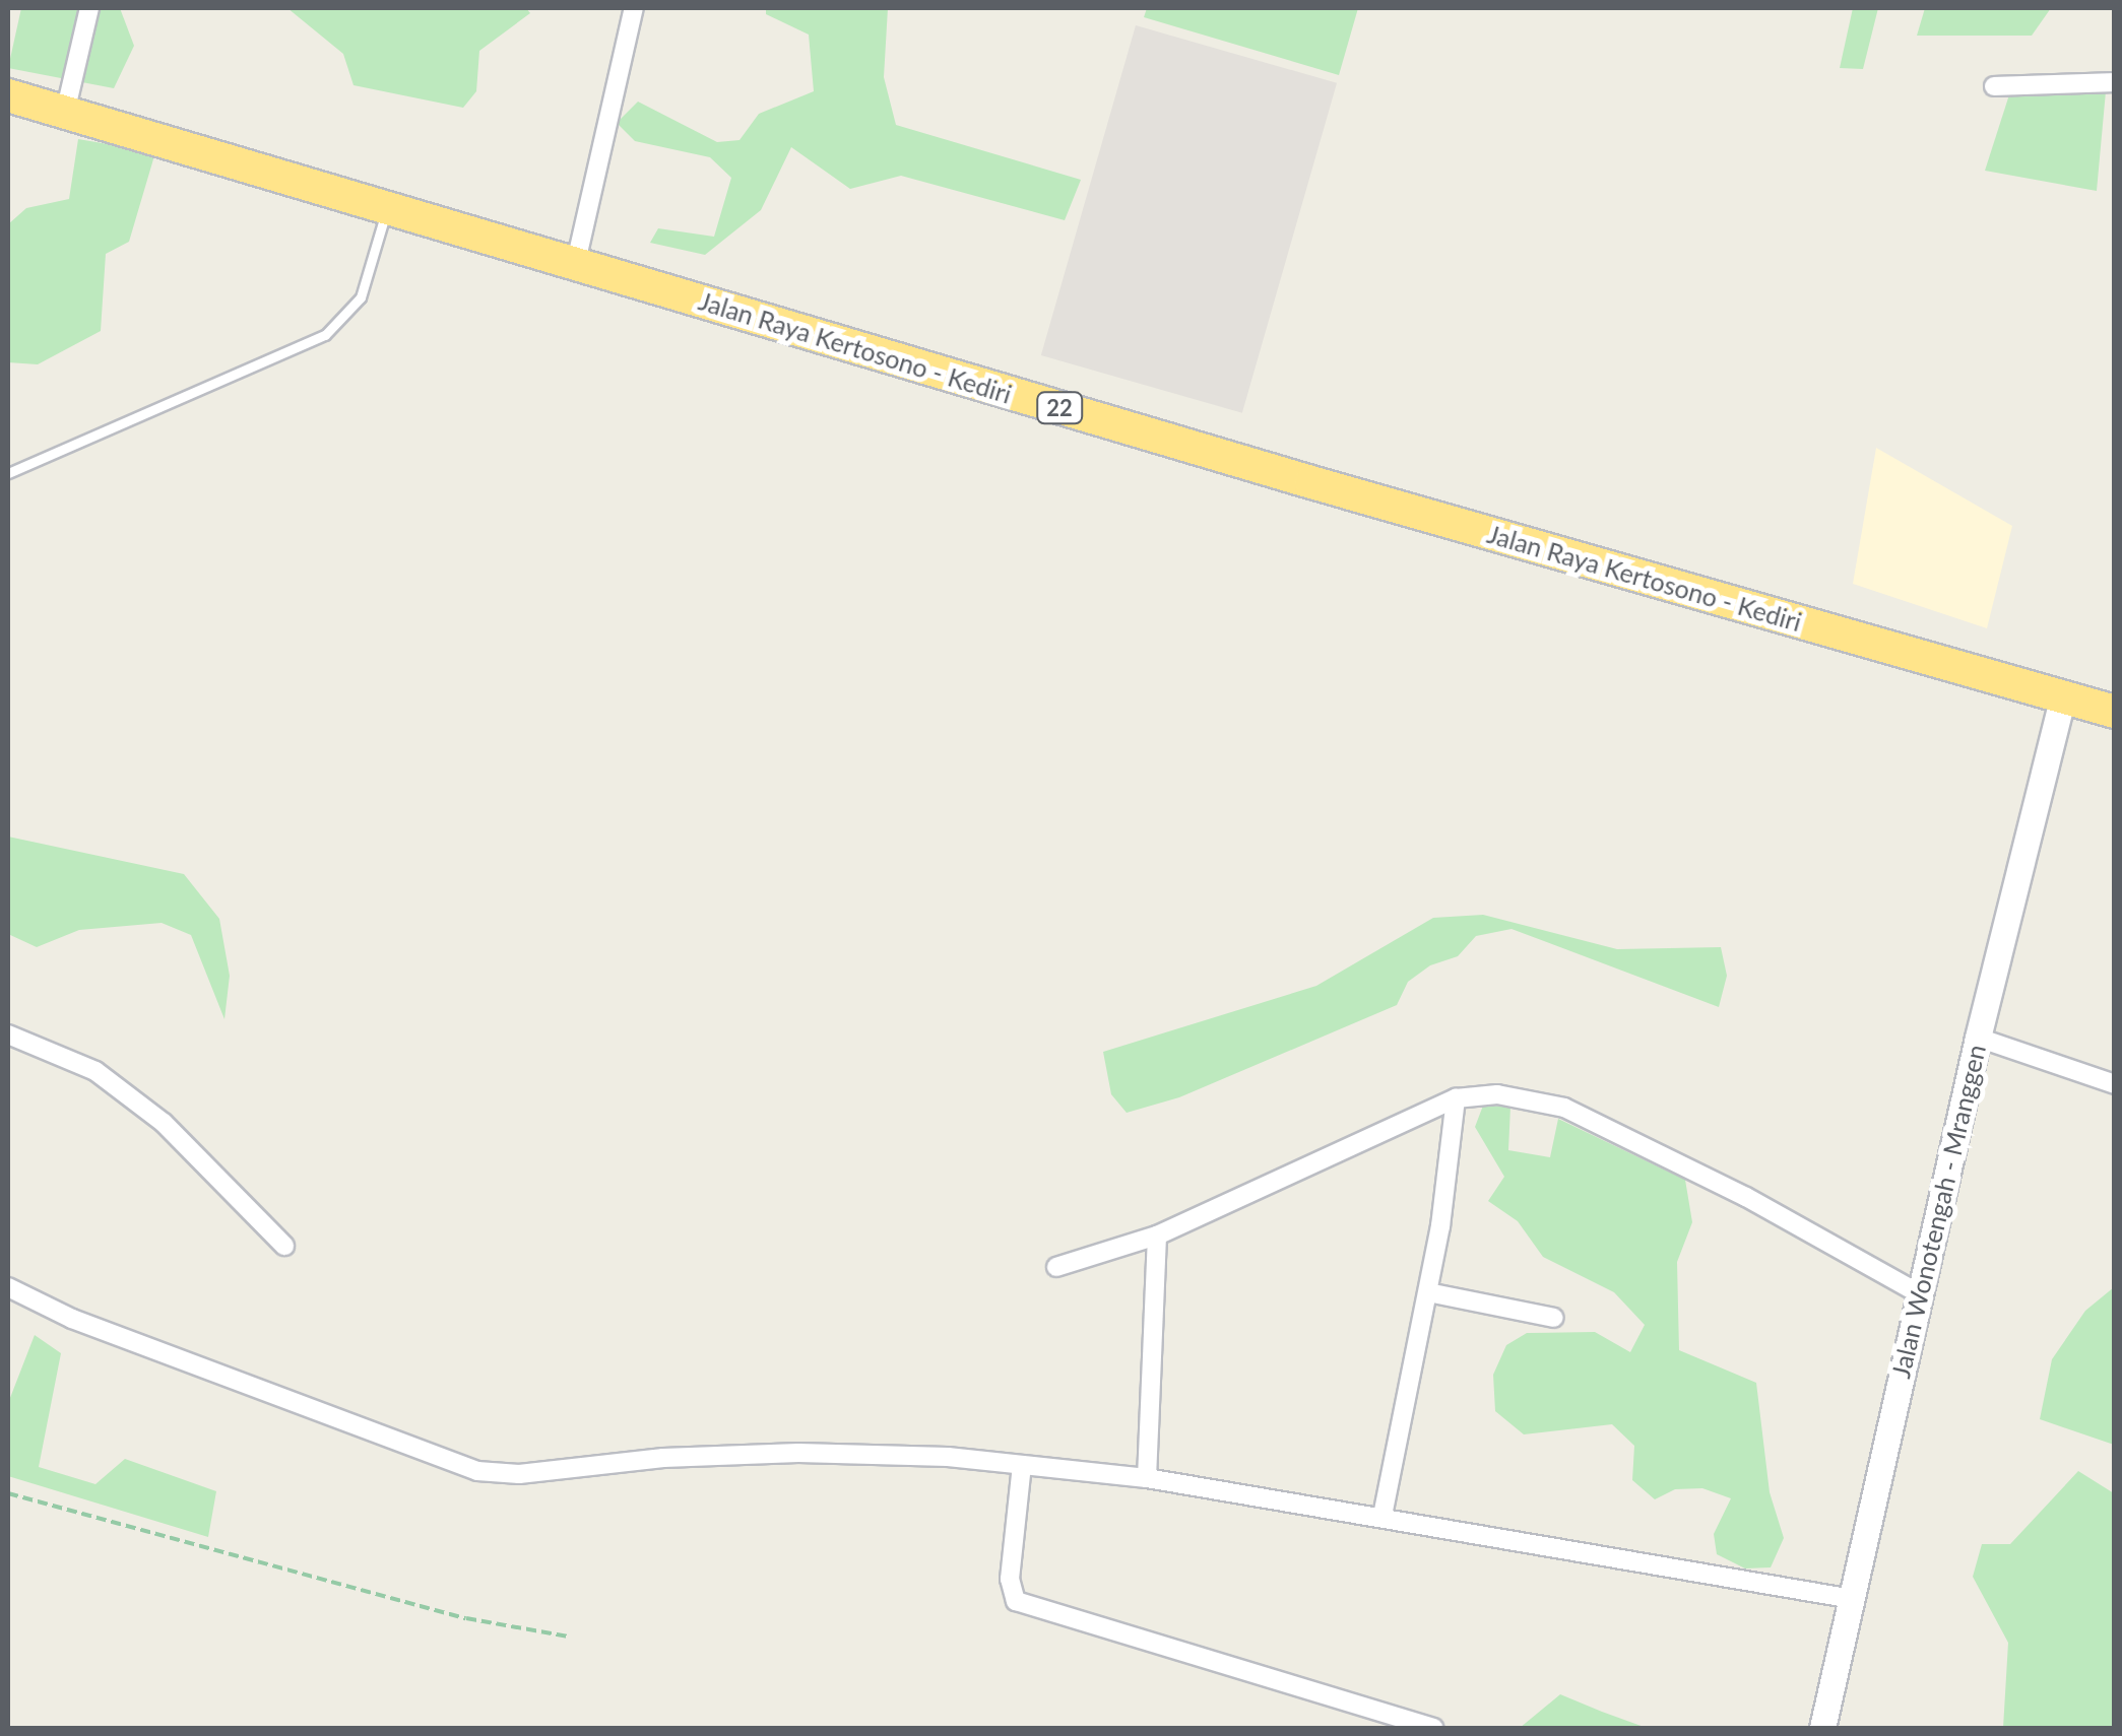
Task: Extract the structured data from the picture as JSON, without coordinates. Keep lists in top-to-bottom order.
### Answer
{
  "streets": {
    "highway": ["Jalan Raya Kertosono - Kediri", "22"],
    "street": ["Jalan Wonotengah - Mranggen"]
  },
  "crossings": [
    ["Jalan Raya Kertosono - Kediri", "Jalan Wonotengah - Mranggen"]
  ]
}
